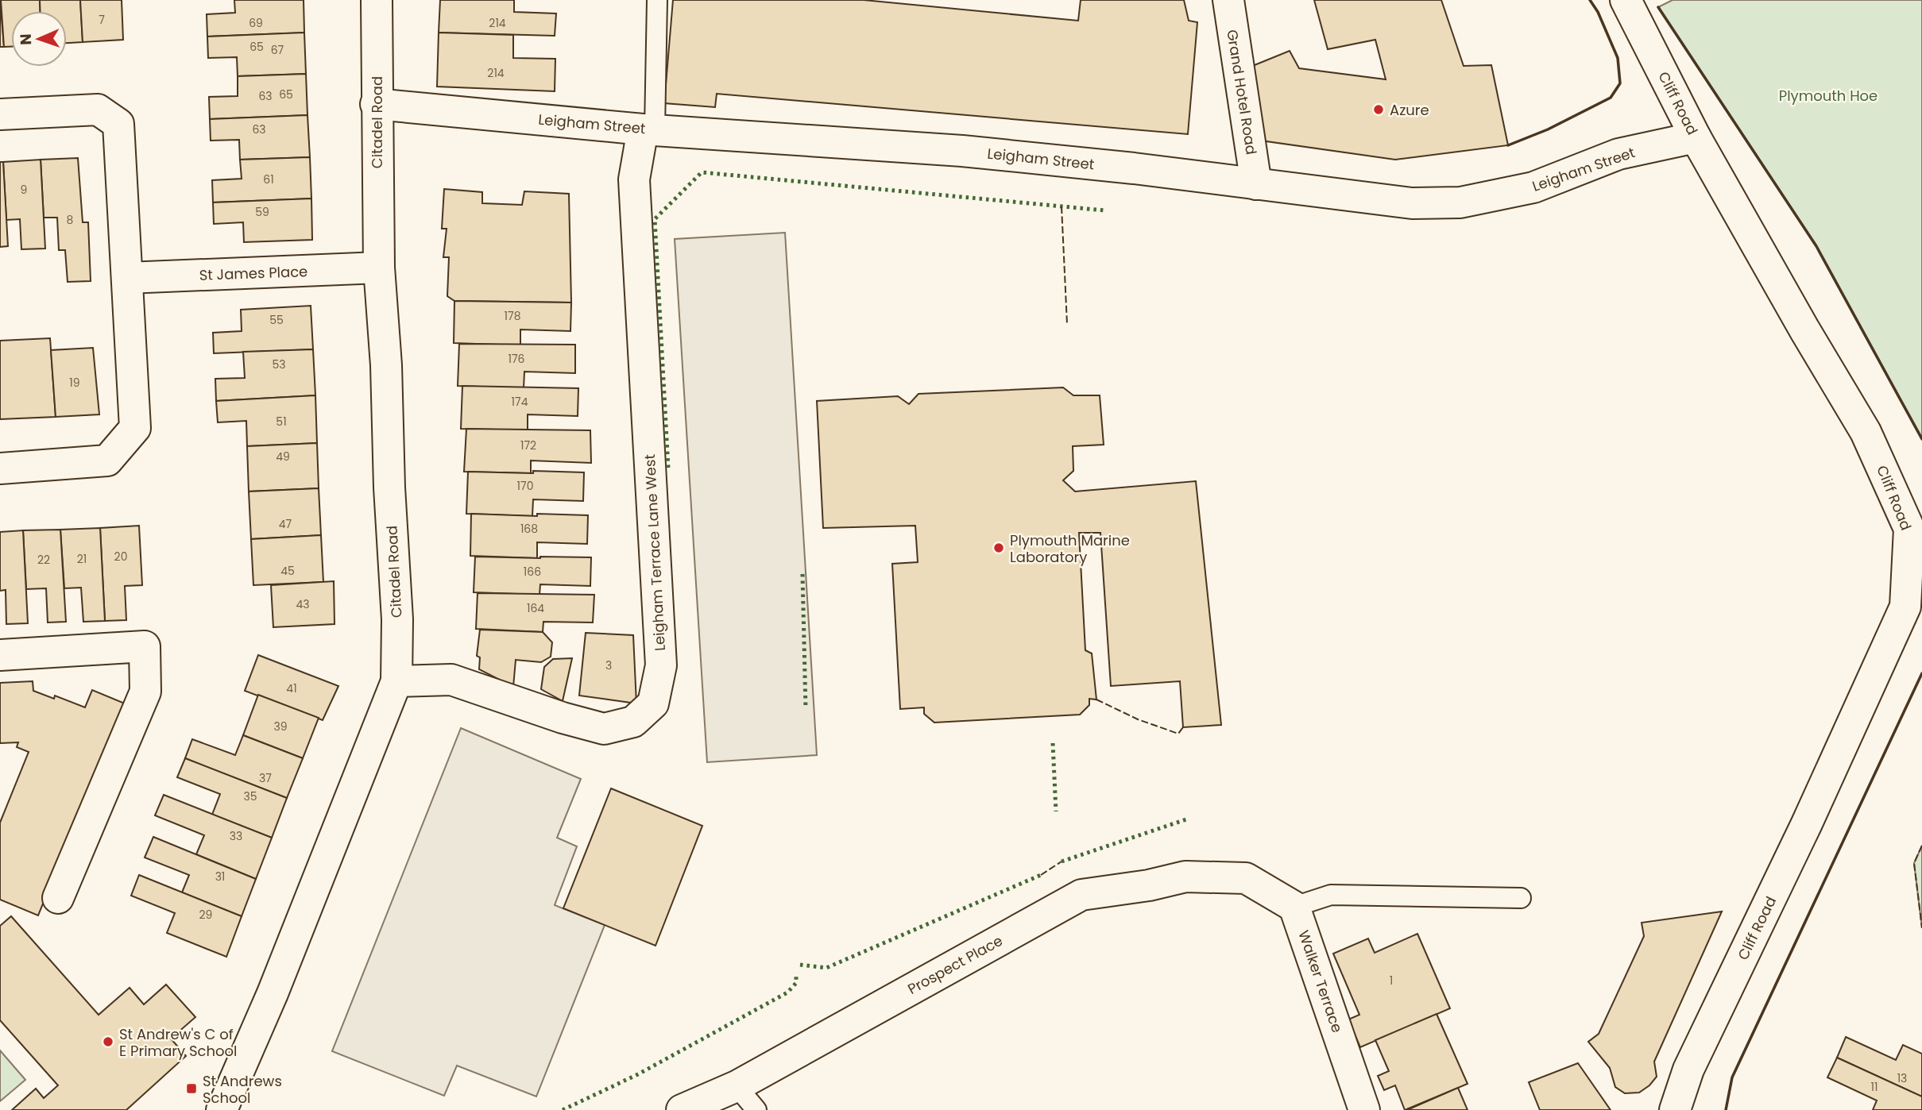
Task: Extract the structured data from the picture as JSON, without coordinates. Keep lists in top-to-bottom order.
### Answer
{
  "streets": {
    "street": [
      "Grand Hotel Road",
      "Cliff Road",
      "Citadel Road",
      "Leigham Street",
      "St James Place",
      "Leigham Terrace Lane West",
      "Prospect Place",
      "Walker Terrace"
    ]
  },
  "crossings": [
    ["Grand Hotel Road", "Leigham Street"],
    ["Cliff Road", "Leigham Street"],
    ["Citadel Road", "Leigham Street"],
    ["Citadel Road", "St James Place"],
    ["Citadel Road", "Leigham Terrace Lane West"],
    ["Leigham Street", "Leigham Terrace Lane West"],
    ["Prospect Place", "Walker Terrace"]
  ],
  "parks": ["Plymouth Hoe"],
  "places": {
    "other": ["Azure", "Plymouth Marine Laboratory", "St Andrew's C of E Primary School"],
    "transit": ["St Andrews School"]
  },
  "house_numbers": [
    "7",
    "69",
    "214",
    "65",
    "67",
    "214",
    "65",
    "63",
    "63",
    "61",
    "9",
    "59",
    "8",
    "178",
    "55",
    "176",
    "53",
    "19",
    "174",
    "51",
    "172",
    "49",
    "170",
    "47",
    "168",
    "20",
    "21",
    "22",
    "45",
    "166",
    "43",
    "164",
    "3",
    "41",
    "39",
    "37",
    "35",
    "33",
    "31",
    "29",
    "1",
    "13",
    "11"
  ],
  "north": "left"
}
